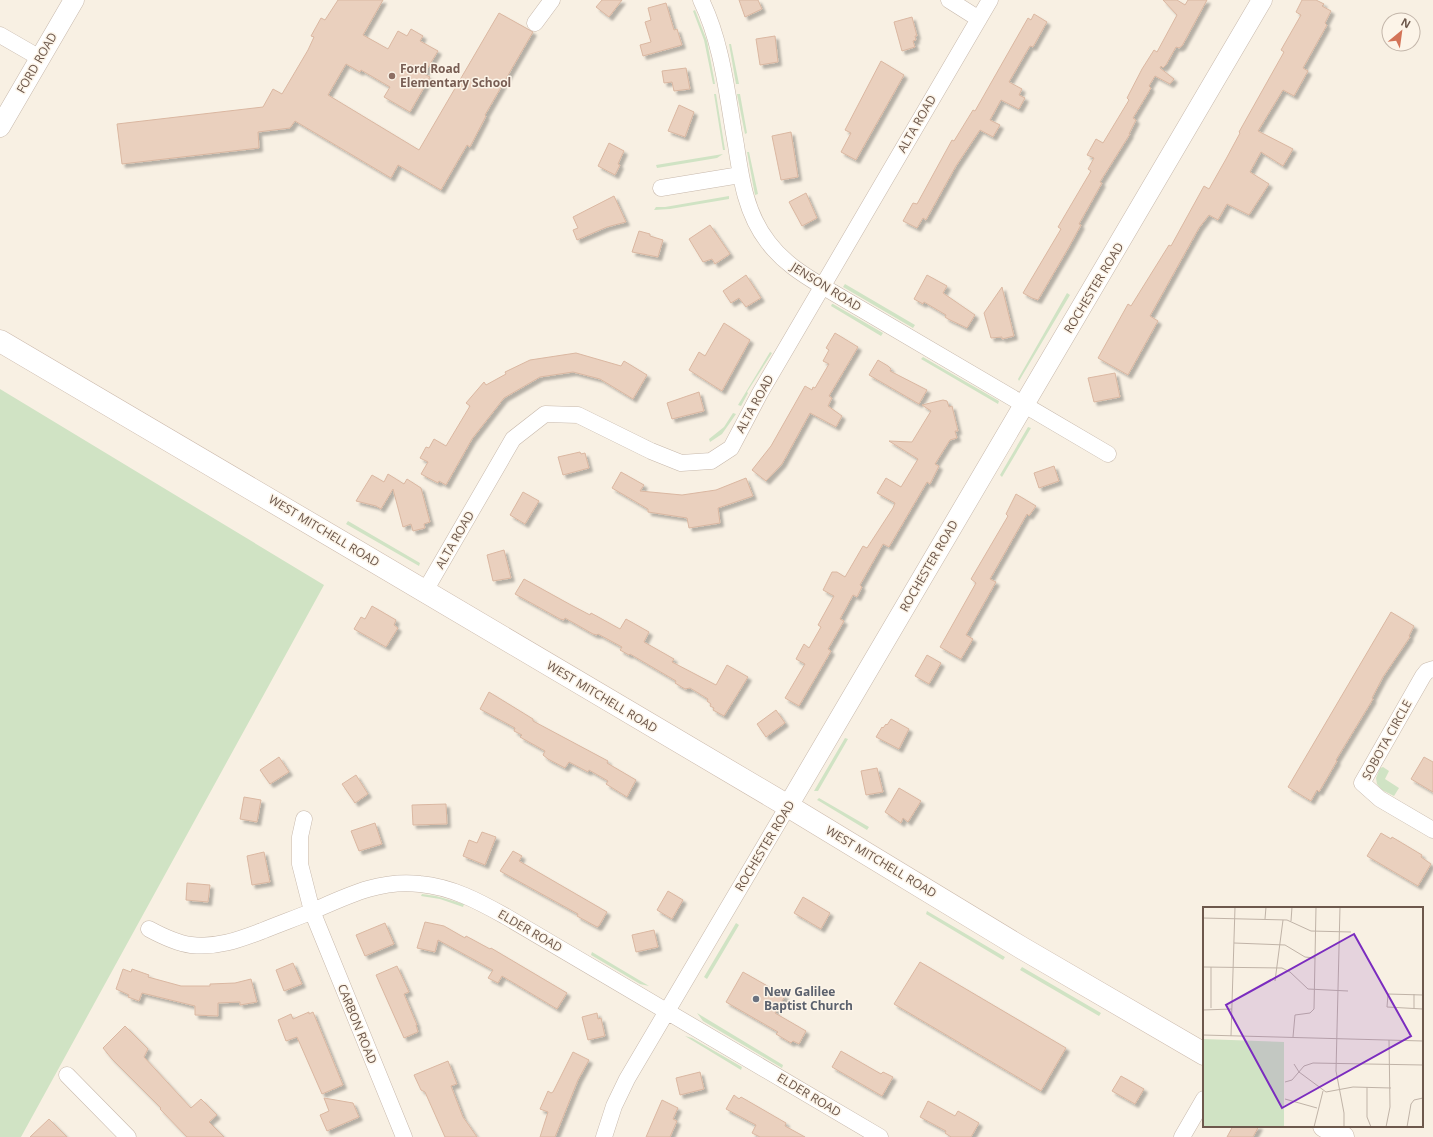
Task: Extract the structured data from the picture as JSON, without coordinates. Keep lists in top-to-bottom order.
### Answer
{
  "streets": {
    "main road": ["WEST MITCHELL ROAD"],
    "street": [
      "FORD ROAD",
      "ALTA ROAD",
      "JENSON ROAD",
      "ROCHESTER ROAD",
      "SOBOTA CIRCLE",
      "ELDER ROAD",
      "CARBON ROAD"
    ]
  },
  "crossings": [
    ["ALTA ROAD", "JENSON ROAD"],
    ["ALTA ROAD", "WEST MITCHELL ROAD"],
    ["JENSON ROAD", "ROCHESTER ROAD"],
    ["ROCHESTER ROAD", "WEST MITCHELL ROAD"],
    ["ROCHESTER ROAD", "ELDER ROAD"],
    ["ELDER ROAD", "CARBON ROAD"]
  ],
  "places": ["Ford Road Elementary School", "New Galilee Baptist Church"],
  "north": "top right"
}
